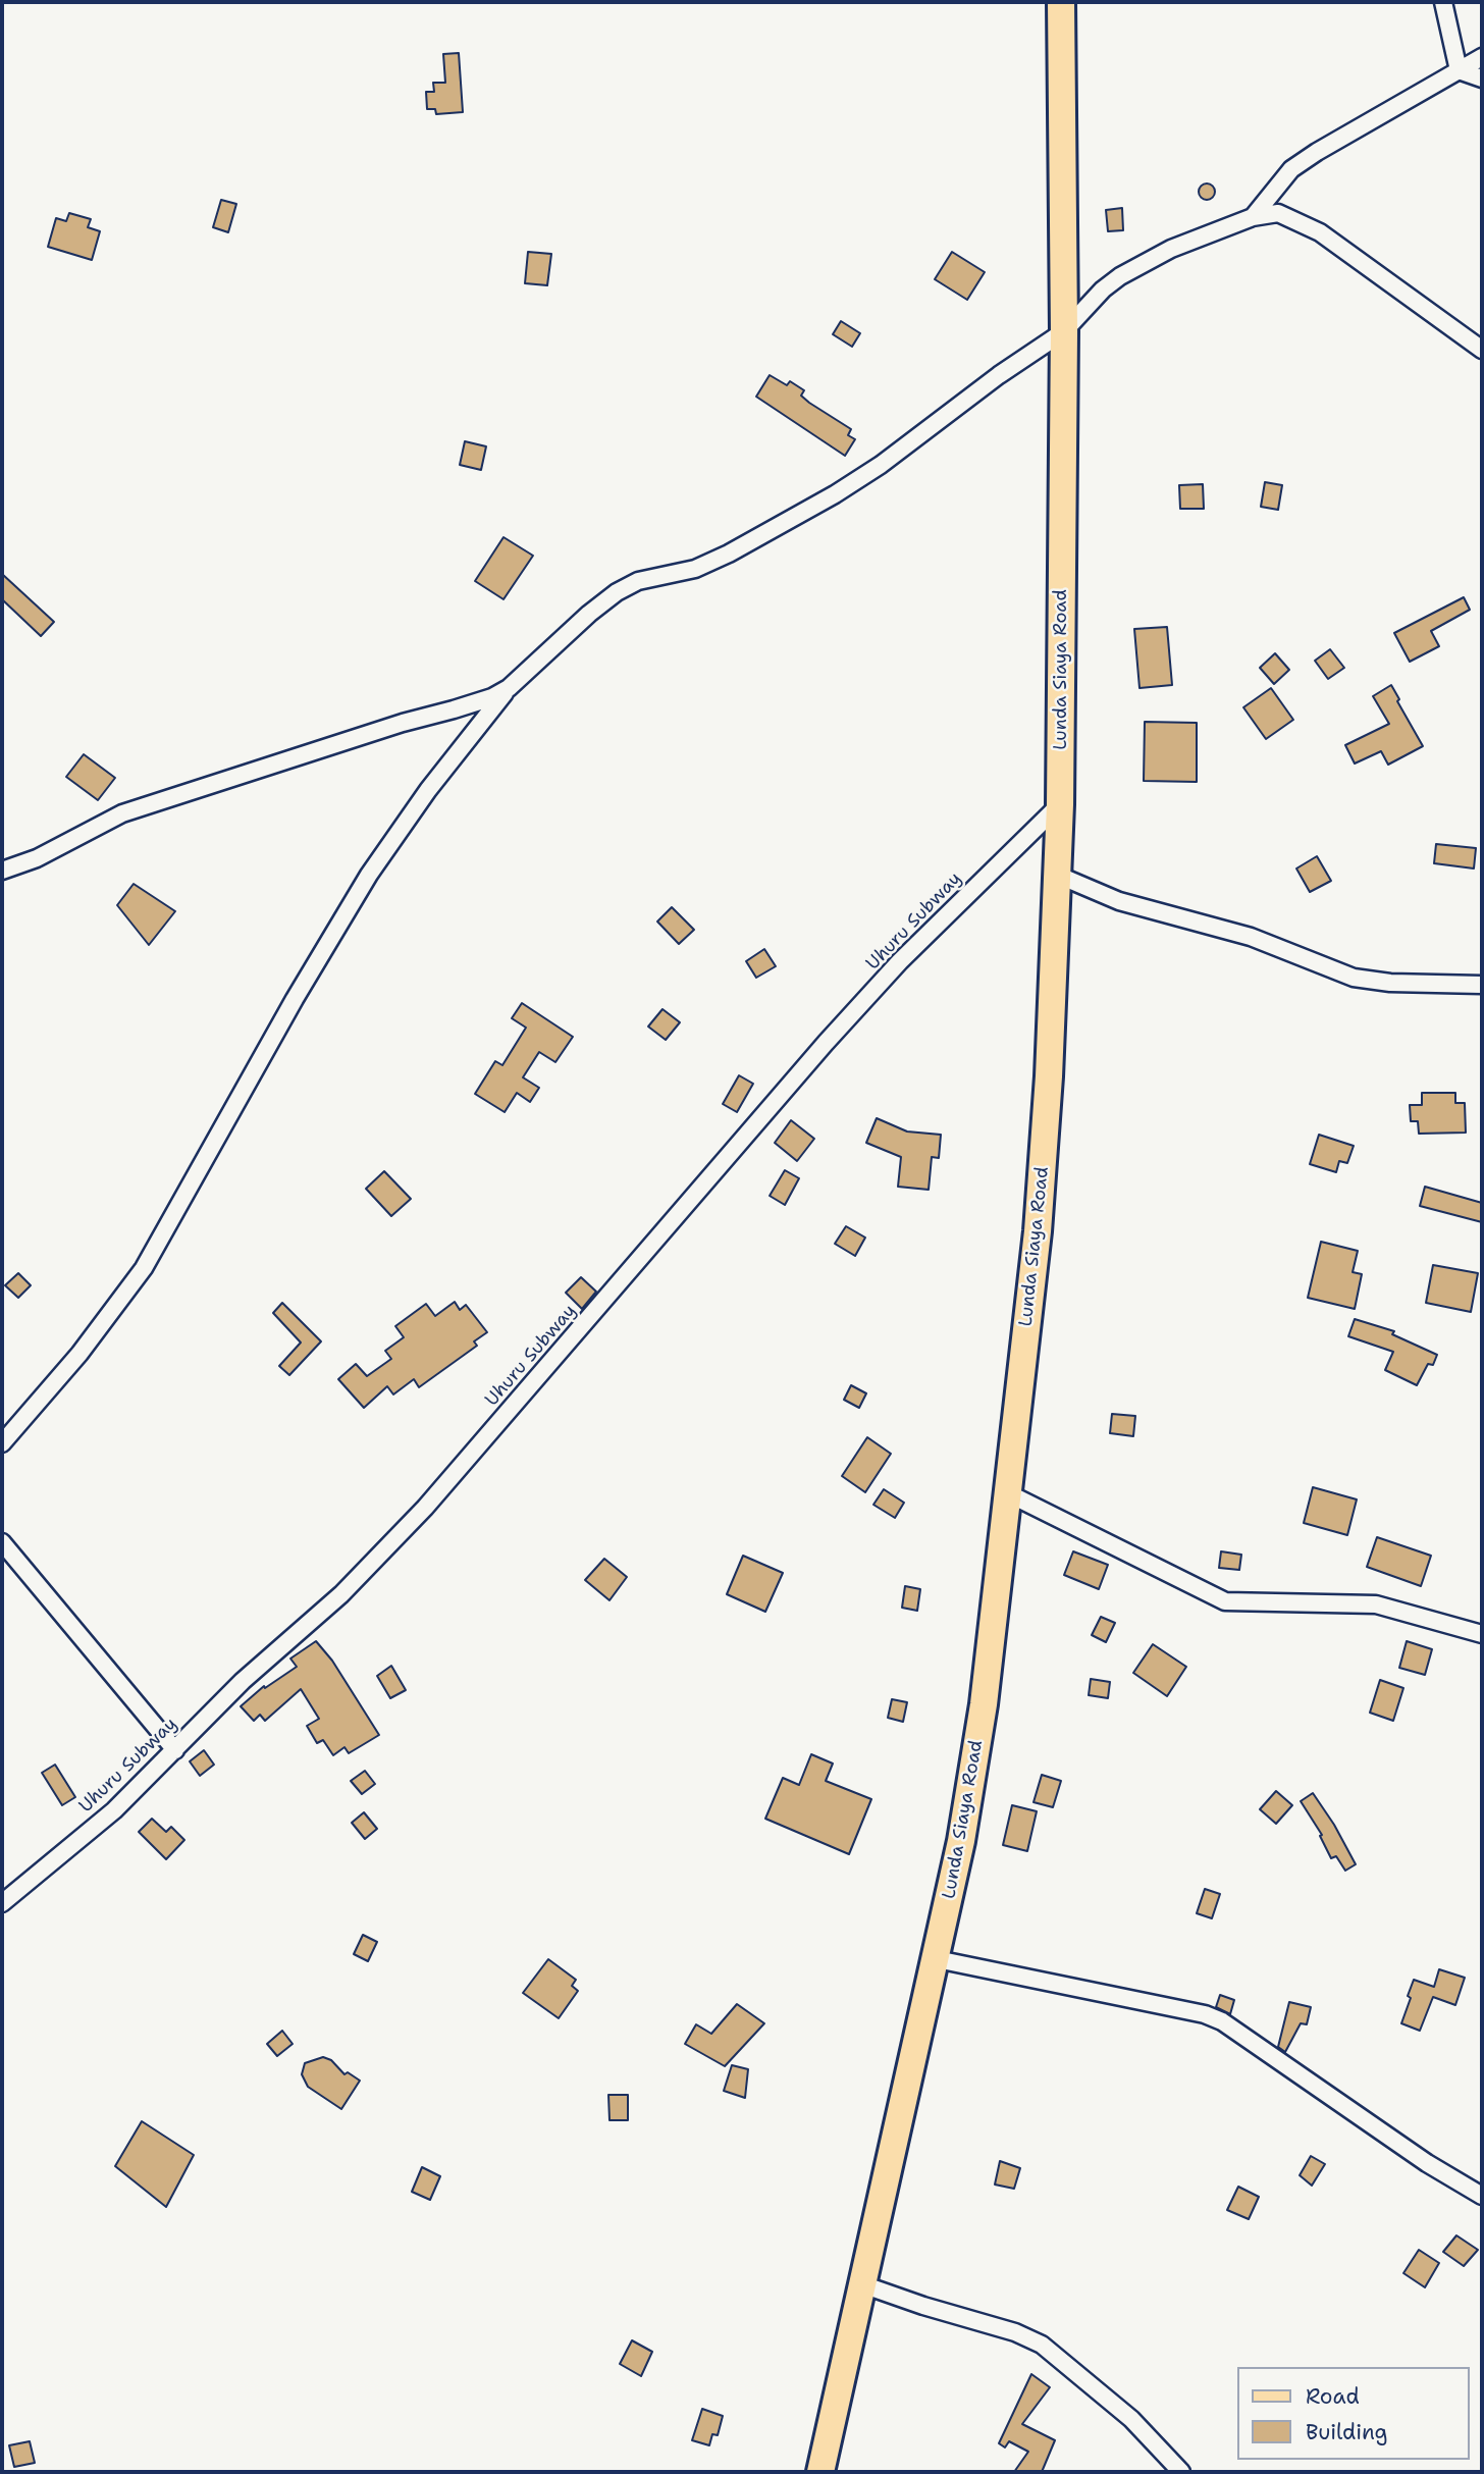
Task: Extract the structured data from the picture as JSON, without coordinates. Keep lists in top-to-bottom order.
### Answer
{
  "streets": {
    "main road": ["Lunda Siaya Road"],
    "street": ["Uhuru Subway"]
  },
  "crossings": [
    ["Lunda Siaya Road", "Uhuru Subway"]
  ],
  "legend": ["Road", "Building"]
}
